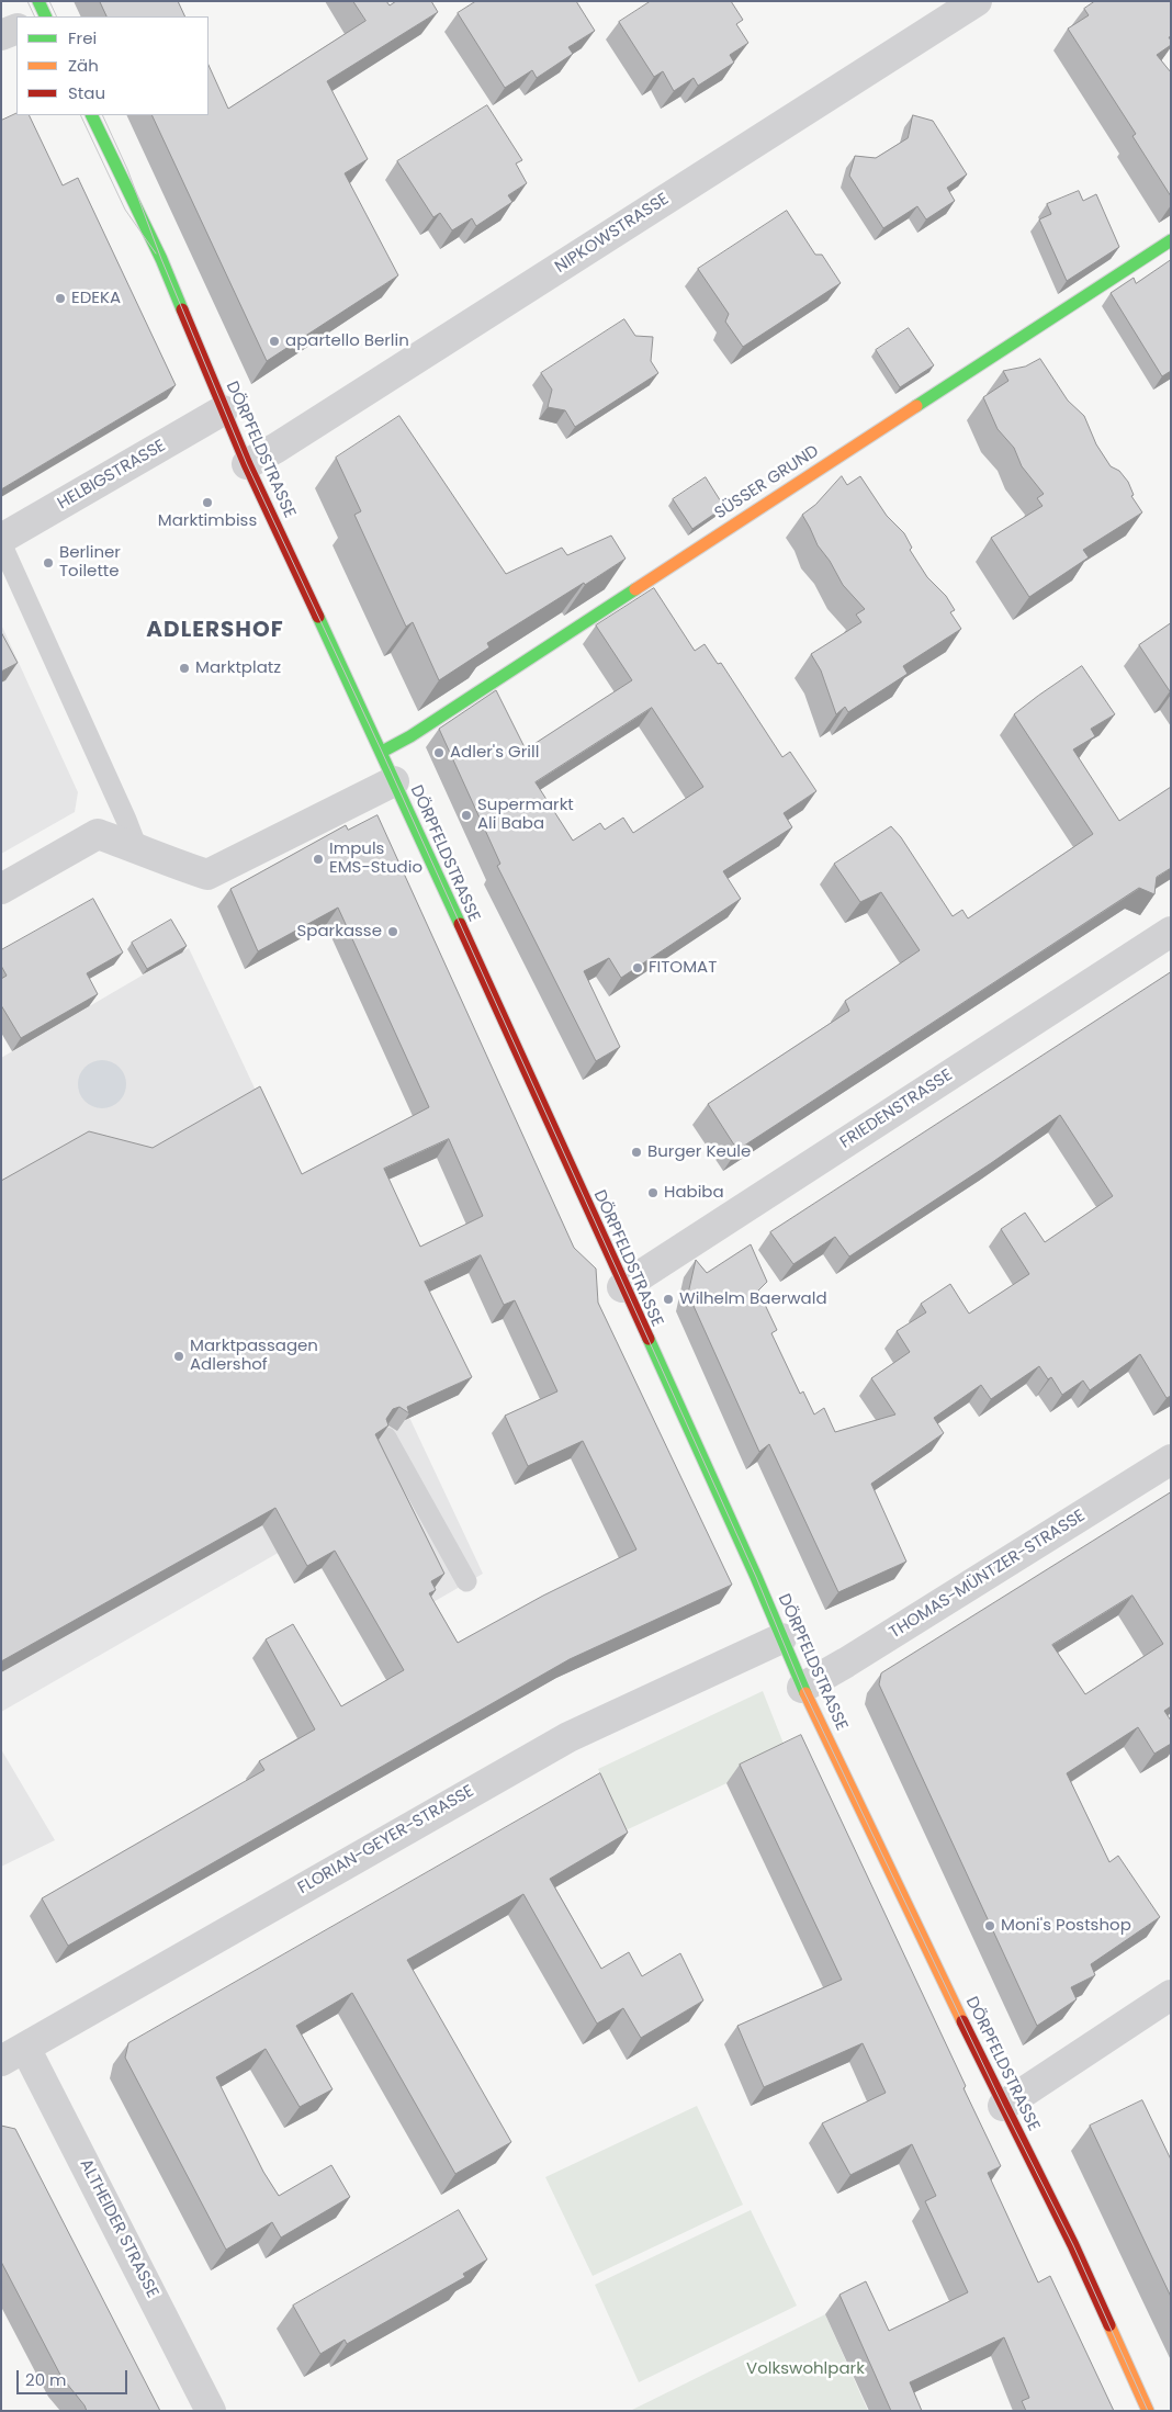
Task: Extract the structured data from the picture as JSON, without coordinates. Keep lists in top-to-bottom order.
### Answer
{
  "streets": {
    "street": [
      "NIPKOWSTRASSE",
      "DÖRPFELDSTRASSE",
      "HELBIGSTRASSE",
      "SÜSSER GRUND",
      "FRIEDENSTRASSE",
      "THOMAS-MÜNTZER-STRASSE",
      "FLORIAN-GEYER-STRASSE",
      "ALTHEIDER STRASSE"
    ]
  },
  "crossings": [
    ["NIPKOWSTRASSE", "DÖRPFELDSTRASSE"],
    ["DÖRPFELDSTRASSE", "HELBIGSTRASSE"],
    ["DÖRPFELDSTRASSE", "SÜSSER GRUND"],
    ["DÖRPFELDSTRASSE", "FRIEDENSTRASSE"],
    ["DÖRPFELDSTRASSE", "THOMAS-MÜNTZER-STRASSE"],
    ["DÖRPFELDSTRASSE", "FLORIAN-GEYER-STRASSE"],
    ["FLORIAN-GEYER-STRASSE", "ALTHEIDER STRASSE"]
  ],
  "districts": ["ADLERSHOF"],
  "parks": ["Volkswohlpark"],
  "places": [
    "EDEKA",
    "apartello Berlin",
    "Marktimbiss",
    "Berliner Toilette",
    "Marktplatz",
    "Adler's Grill",
    "Supermarkt Ali Baba",
    "Impuls EMS-Studio",
    "Sparkasse",
    "FITOMAT",
    "Burger Keule",
    "Habiba",
    "Wilhelm Baerwald",
    "Marktpassagen Adlershof",
    "Moni's Postshop"
  ],
  "legend": ["Frei", "Zäh", "Stau"],
  "scale_bar": "20 m"
}
